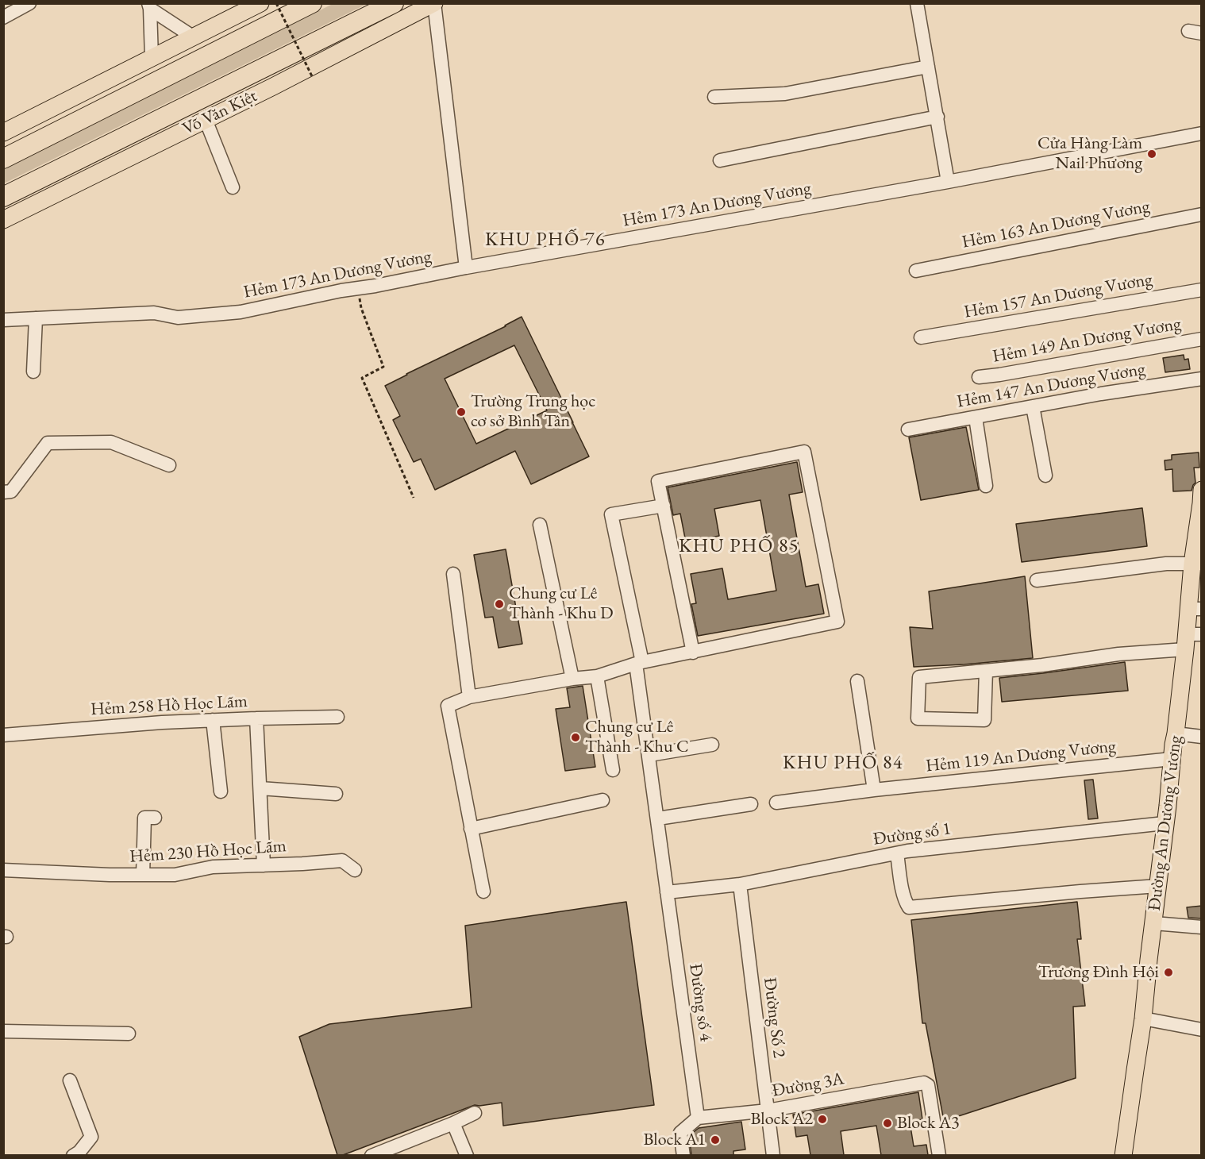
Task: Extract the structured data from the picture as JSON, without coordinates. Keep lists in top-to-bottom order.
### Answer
{
  "streets": {
    "highway": ["Võ Văn Kiệt"],
    "main road": ["Đường An Dương Vương"],
    "street": [
      "Hẻm 173 An Dương Vương",
      "Hẻm 163 An Dương Vương",
      "Hẻm 157 An Dương Vương",
      "Hẻm 149 An Dương Vương",
      "Hẻm 147 An Dương Vương",
      "Hẻm 258 Hồ Học Lãm",
      "Hẻm 119 An Dương Vương",
      "Đường số 1",
      "Hẻm 230 Hồ Học Lãm",
      "Đường số 4",
      "Đường Số 2",
      "Đường 3A"
    ]
  },
  "crossings": [
    ["Hẻm 119 An Dương Vương", "Đường An Dương Vương"],
    ["Đường An Dương Vương", "Đường số 1"],
    ["Đường số 1", "Đường số 4"],
    ["Đường số 1", "Đường Số 2"],
    ["Đường số 4", "Đường 3A"],
    ["Đường Số 2", "Đường 3A"]
  ],
  "districts": ["KHU PHỐ 76", "KHU PHỐ 85", "KHU PHỐ 84"],
  "places": [
    "Cửa Hàng Làm Nail Phương",
    "Trường Trung học cơ sở Bình Tân",
    "Chung cư Lê Thành - Khu D",
    "Chung cư Lê Thành - Khu C",
    "Trương Đình Hội",
    "Block A2",
    "Block A3",
    "Block A1"
  ]
}
